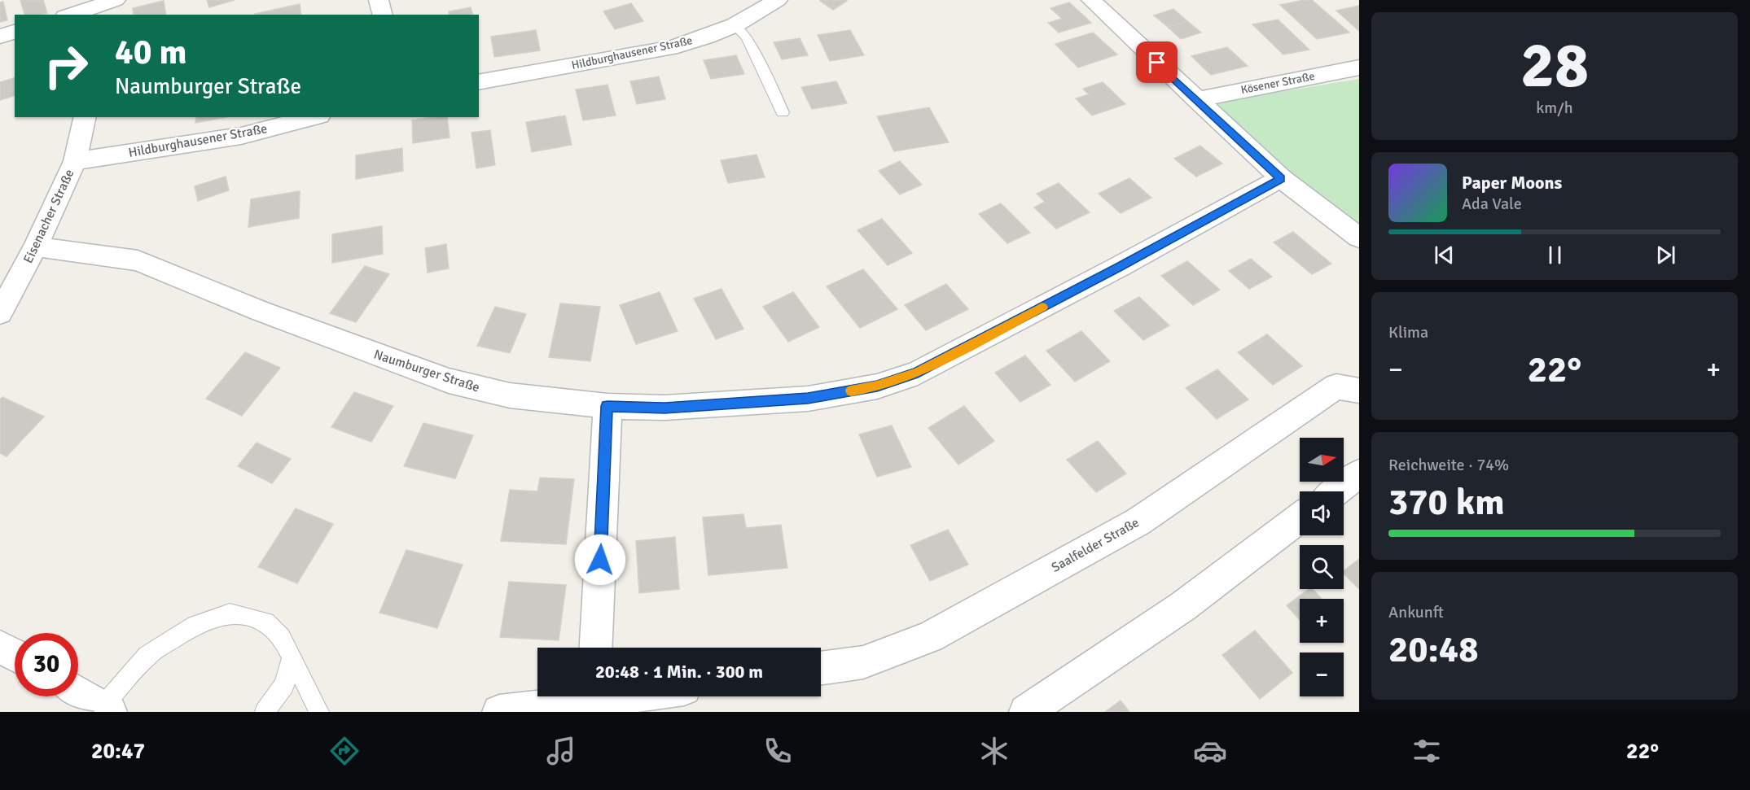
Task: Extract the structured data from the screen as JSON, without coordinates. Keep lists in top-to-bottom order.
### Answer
{
  "streets": {
    "street": [
      "Hildburghausener Straße",
      "Kösener Straße",
      "Eisenacher Straße",
      "Naumburger Straße",
      "Saalfelder Straße"
    ]
  },
  "crossings": [
    ["Hildburghausener Straße", "Eisenacher Straße"],
    ["Eisenacher Straße", "Naumburger Straße"]
  ],
  "north": "right",
  "page": {
    "tile": [
      ["28", "km/h"],
      "Klima",
      ["Reichweite · 74%", "370 km"],
      ["Ankunft", "20:48"]
    ],
    "turn": ["40 m", "Naumburger Straße"],
    "song": ["Paper Moons", "Ada Vale"],
    "heat": ["−", "22°", "+"],
    "map_buttons": ["+", "−"],
    "limit": "30",
    "trip": "20:48 · 1 Min. · 300 m",
    "tabs": ["20:47", "22°"]
  }
}
